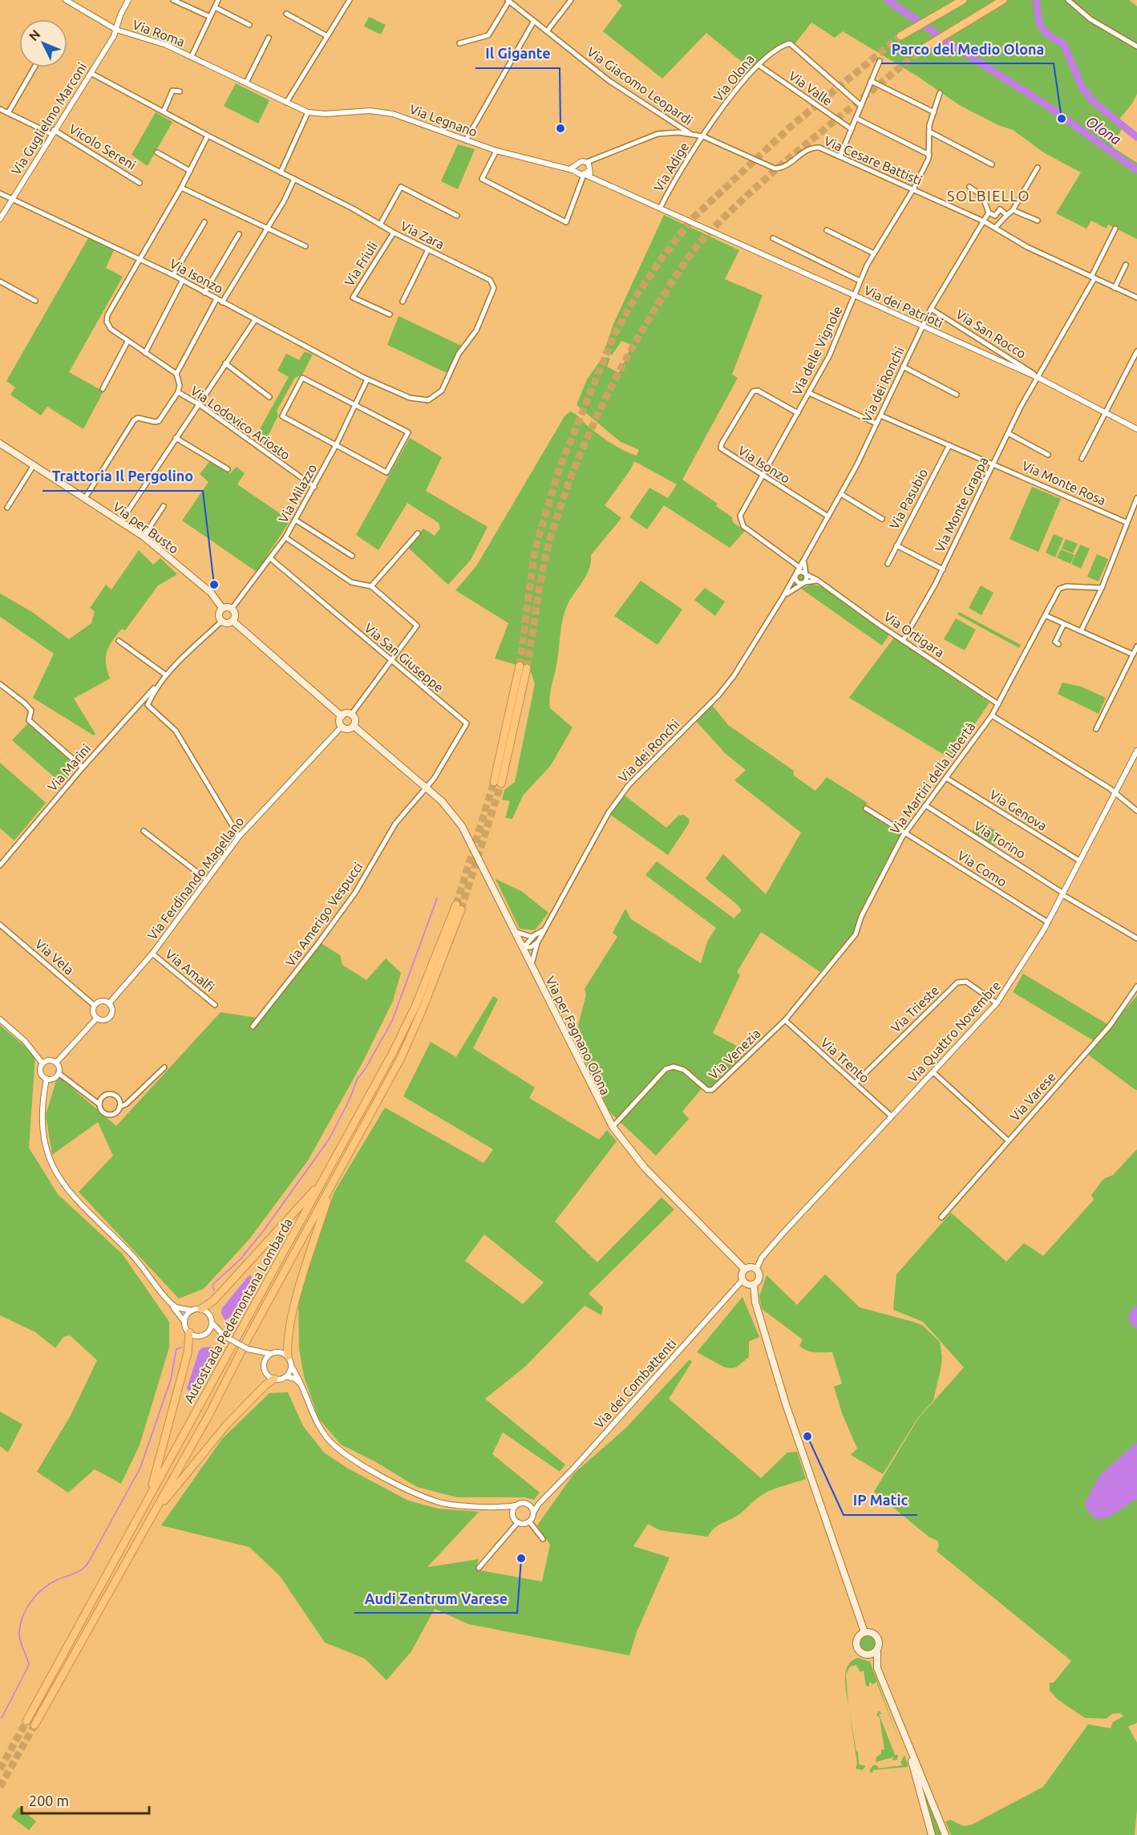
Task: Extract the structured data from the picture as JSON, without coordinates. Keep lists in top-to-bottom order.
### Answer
{
  "streets": {
    "highway": ["Autostrada Pedemontana Lombarda"],
    "main road": ["Via per Busto", "Via per Fagnano Olona"],
    "street": [
      "Via Roma",
      "Via Olona",
      "Via Giacomo Leopardi",
      "Via Valle",
      "Via Guglielmo Marconi",
      "Via Legnano",
      "Vicolo Sereni",
      "Via Cesare Battisti",
      "Via Adige",
      "Via Zara",
      "Via Friuli",
      "Via Isonzo",
      "Via dei Patrioti",
      "Via San Rocco",
      "Via delle Vignole",
      "Via dei Ronchi",
      "Via Lodovico Ariosto",
      "Via Monte Rosa",
      "Via Milazzo",
      "Via Pasubio",
      "Via Monte Grappa",
      "Via Ortigara",
      "Via San Giuseppe",
      "Via Marini",
      "Via Martiri della Libertà",
      "Via Genova",
      "Via Torino",
      "Via Como",
      "Via Ferdinando Magellano",
      "Via Amerigo Vespucci",
      "Via Vela",
      "Via Amalfi",
      "Via Trieste",
      "Via Quattro Novembre",
      "Via Venezia",
      "Via Trento",
      "Via Varese",
      "Via dei Combattenti"
    ]
  },
  "crossings": [
    ["Via Roma", "Via Guglielmo Marconi"],
    ["Via Roma", "Via Legnano"],
    ["Via Olona", "Via Valle"],
    ["Via Olona", "Via Cesare Battisti"],
    ["Via Olona", "Via Adige"],
    ["Via Guglielmo Marconi", "Vicolo Sereni"],
    ["Via Guglielmo Marconi", "Via Zara"],
    ["Via Guglielmo Marconi", "Via Isonzo"],
    ["Via Cesare Battisti", "Via Adige"],
    ["Via Cesare Battisti", "Via delle Vignole"],
    ["Via Cesare Battisti", "Via dei Ronchi"],
    ["Via Cesare Battisti", "Via Monte Grappa"],
    ["Via Adige", "Via dei Patrioti"],
    ["Via Zara", "Via Friuli"],
    ["Via Zara", "Via Isonzo"],
    ["Via Zara", "Via Milazzo"],
    ["Via Isonzo", "Via delle Vignole"],
    ["Via Isonzo", "Via dei Ronchi"],
    ["Via Isonzo", "Via Milazzo"],
    ["Via dei Patrioti", "Via San Rocco"],
    ["Via dei Patrioti", "Via delle Vignole"],
    ["Via dei Patrioti", "Via dei Ronchi"],
    ["Via dei Patrioti", "Via Monte Grappa"],
    ["Via San Rocco", "Via dei Ronchi"],
    ["Via San Rocco", "Via Monte Grappa"],
    ["Via delle Vignole", "Via dei Ronchi"],
    ["Via dei Ronchi", "Via Monte Rosa"],
    ["Via dei Ronchi", "Via Ortigara"],
    ["Via dei Ronchi", "Via per Fagnano Olona"],
    ["Via Lodovico Ariosto", "Via Milazzo"],
    ["Via Monte Rosa", "Via Pasubio"],
    ["Via Monte Rosa", "Via Monte Grappa"],
    ["Via Milazzo", "Via per Busto"],
    ["Via Milazzo", "Via San Giuseppe"],
    ["Via Milazzo", "Via Marini"],
    ["Via Monte Grappa", "Via Ortigara"],
    ["Via per Busto", "Via Marini"],
    ["Via Ortigara", "Via Martiri della Libertà"],
    ["Via San Giuseppe", "Via Amerigo Vespucci"],
    ["Via San Giuseppe", "Via per Fagnano Olona"],
    ["Via Martiri della Libertà", "Via Genova"],
    ["Via Martiri della Libertà", "Via Torino"],
    ["Via Martiri della Libertà", "Via Como"],
    ["Via Martiri della Libertà", "Via Venezia"],
    ["Via Martiri della Libertà", "Via Trento"],
    ["Via Genova", "Via Quattro Novembre"],
    ["Via Torino", "Via Quattro Novembre"],
    ["Via Como", "Via Quattro Novembre"],
    ["Via Ferdinando Magellano", "Via Vela"],
    ["Via Ferdinando Magellano", "Via Amalfi"],
    ["Via Amerigo Vespucci", "Via per Fagnano Olona"],
    ["Via Trieste", "Via Quattro Novembre"],
    ["Via Trieste", "Via Trento"],
    ["Via Quattro Novembre", "Via per Fagnano Olona"],
    ["Via Quattro Novembre", "Via Trento"],
    ["Via Quattro Novembre", "Via dei Combattenti"],
    ["Via per Fagnano Olona", "Via Venezia"],
    ["Via per Fagnano Olona", "Via dei Combattenti"],
    ["Via Venezia", "Via Trento"]
  ],
  "districts": ["SOLBIELLO"],
  "water": ["Olona"],
  "places": [
    "Parco del Medio Olona",
    "Il Gigante",
    "Trattoria Il Pergolino",
    "IP Matic",
    "Audi Zentrum Varese"
  ],
  "scale_bar": "200 m",
  "north": "top left"
}
